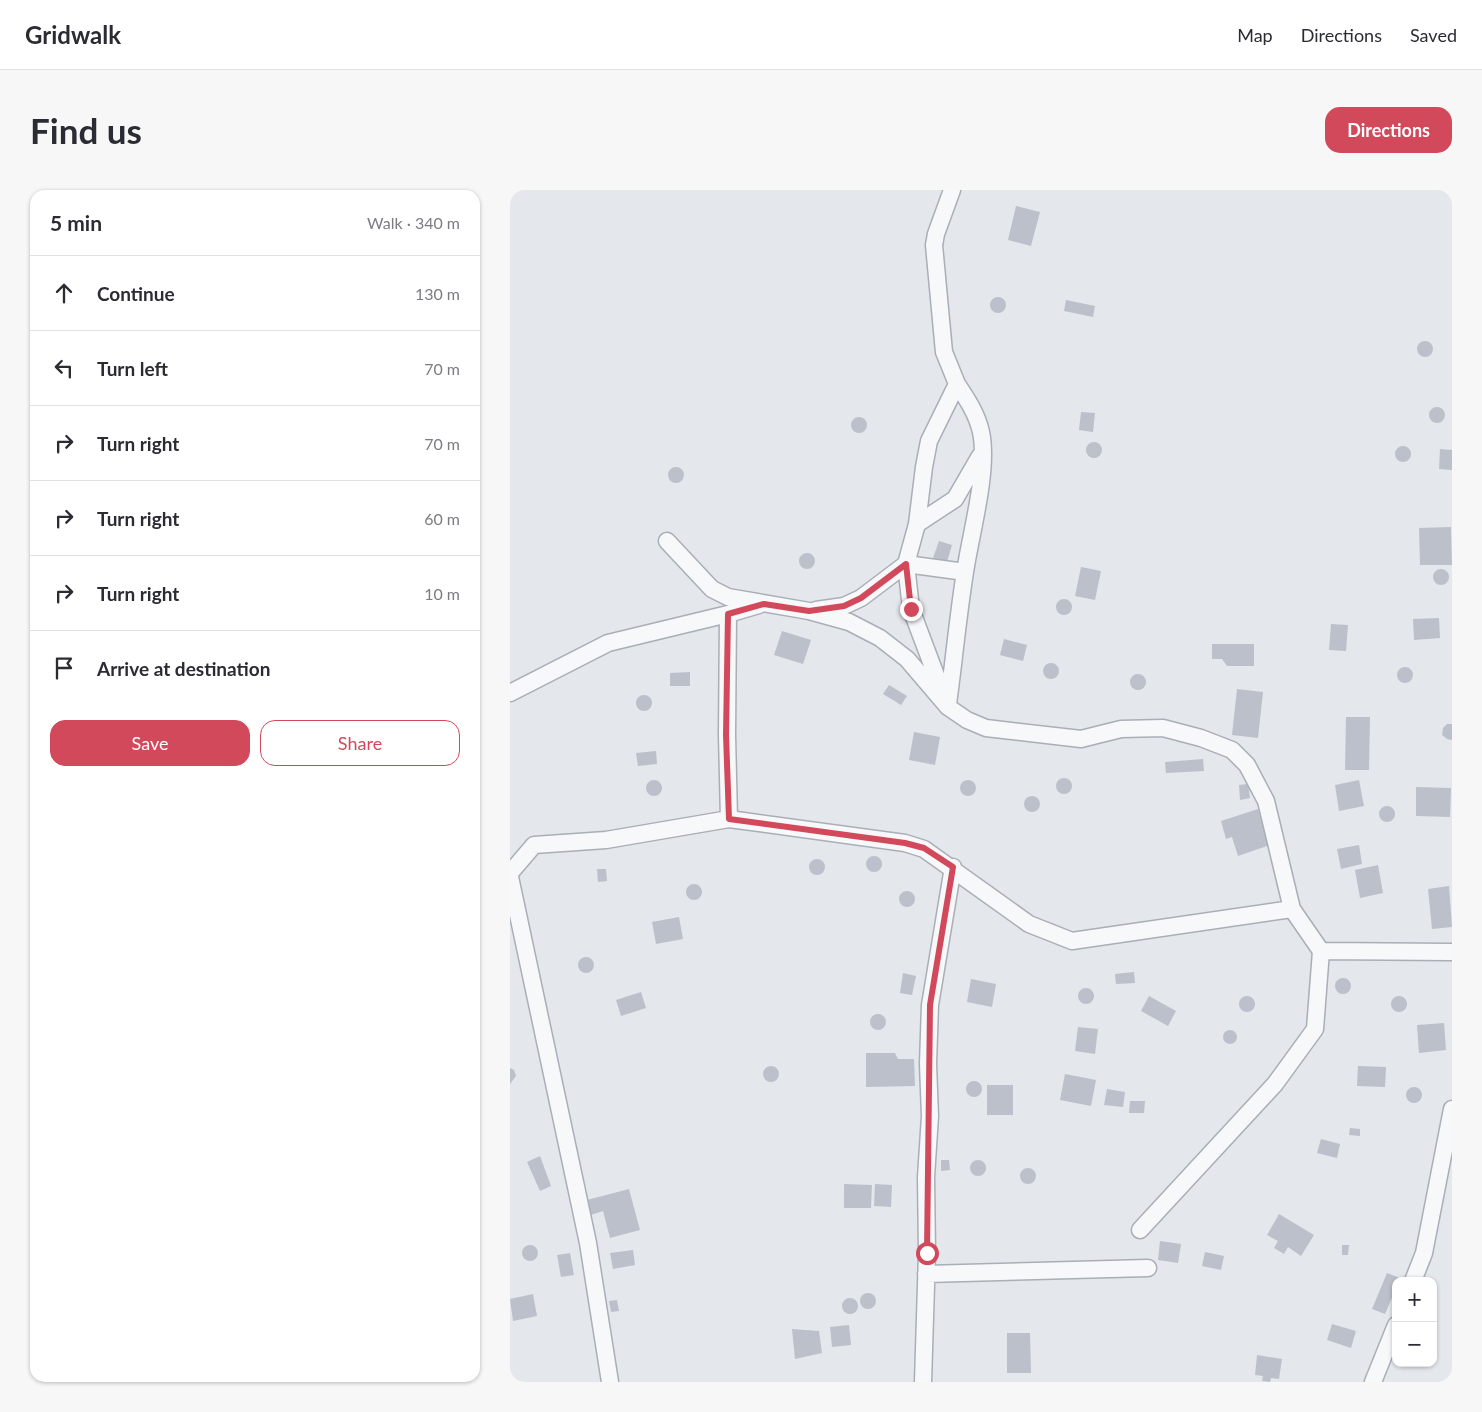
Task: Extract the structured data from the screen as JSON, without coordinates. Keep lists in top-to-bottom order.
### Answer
{
  "page": {
    "header": "Gridwalk",
    "nav": ["Map", "Directions", "Saved"],
    "buttons": [
      "Directions",
      ["Save", "Share"]
    ],
    "title": "Find us",
    "heading": ["5 min", "Walk · 340 m"],
    "list": [
      ["Continue", "130 m"],
      ["Turn left", "70 m"],
      ["Turn right", "70 m"],
      ["Turn right", "60 m"],
      ["Turn right", "10 m"],
      "Arrive at destination"
    ],
    "map_buttons": ["+", "−"]
  }
}
